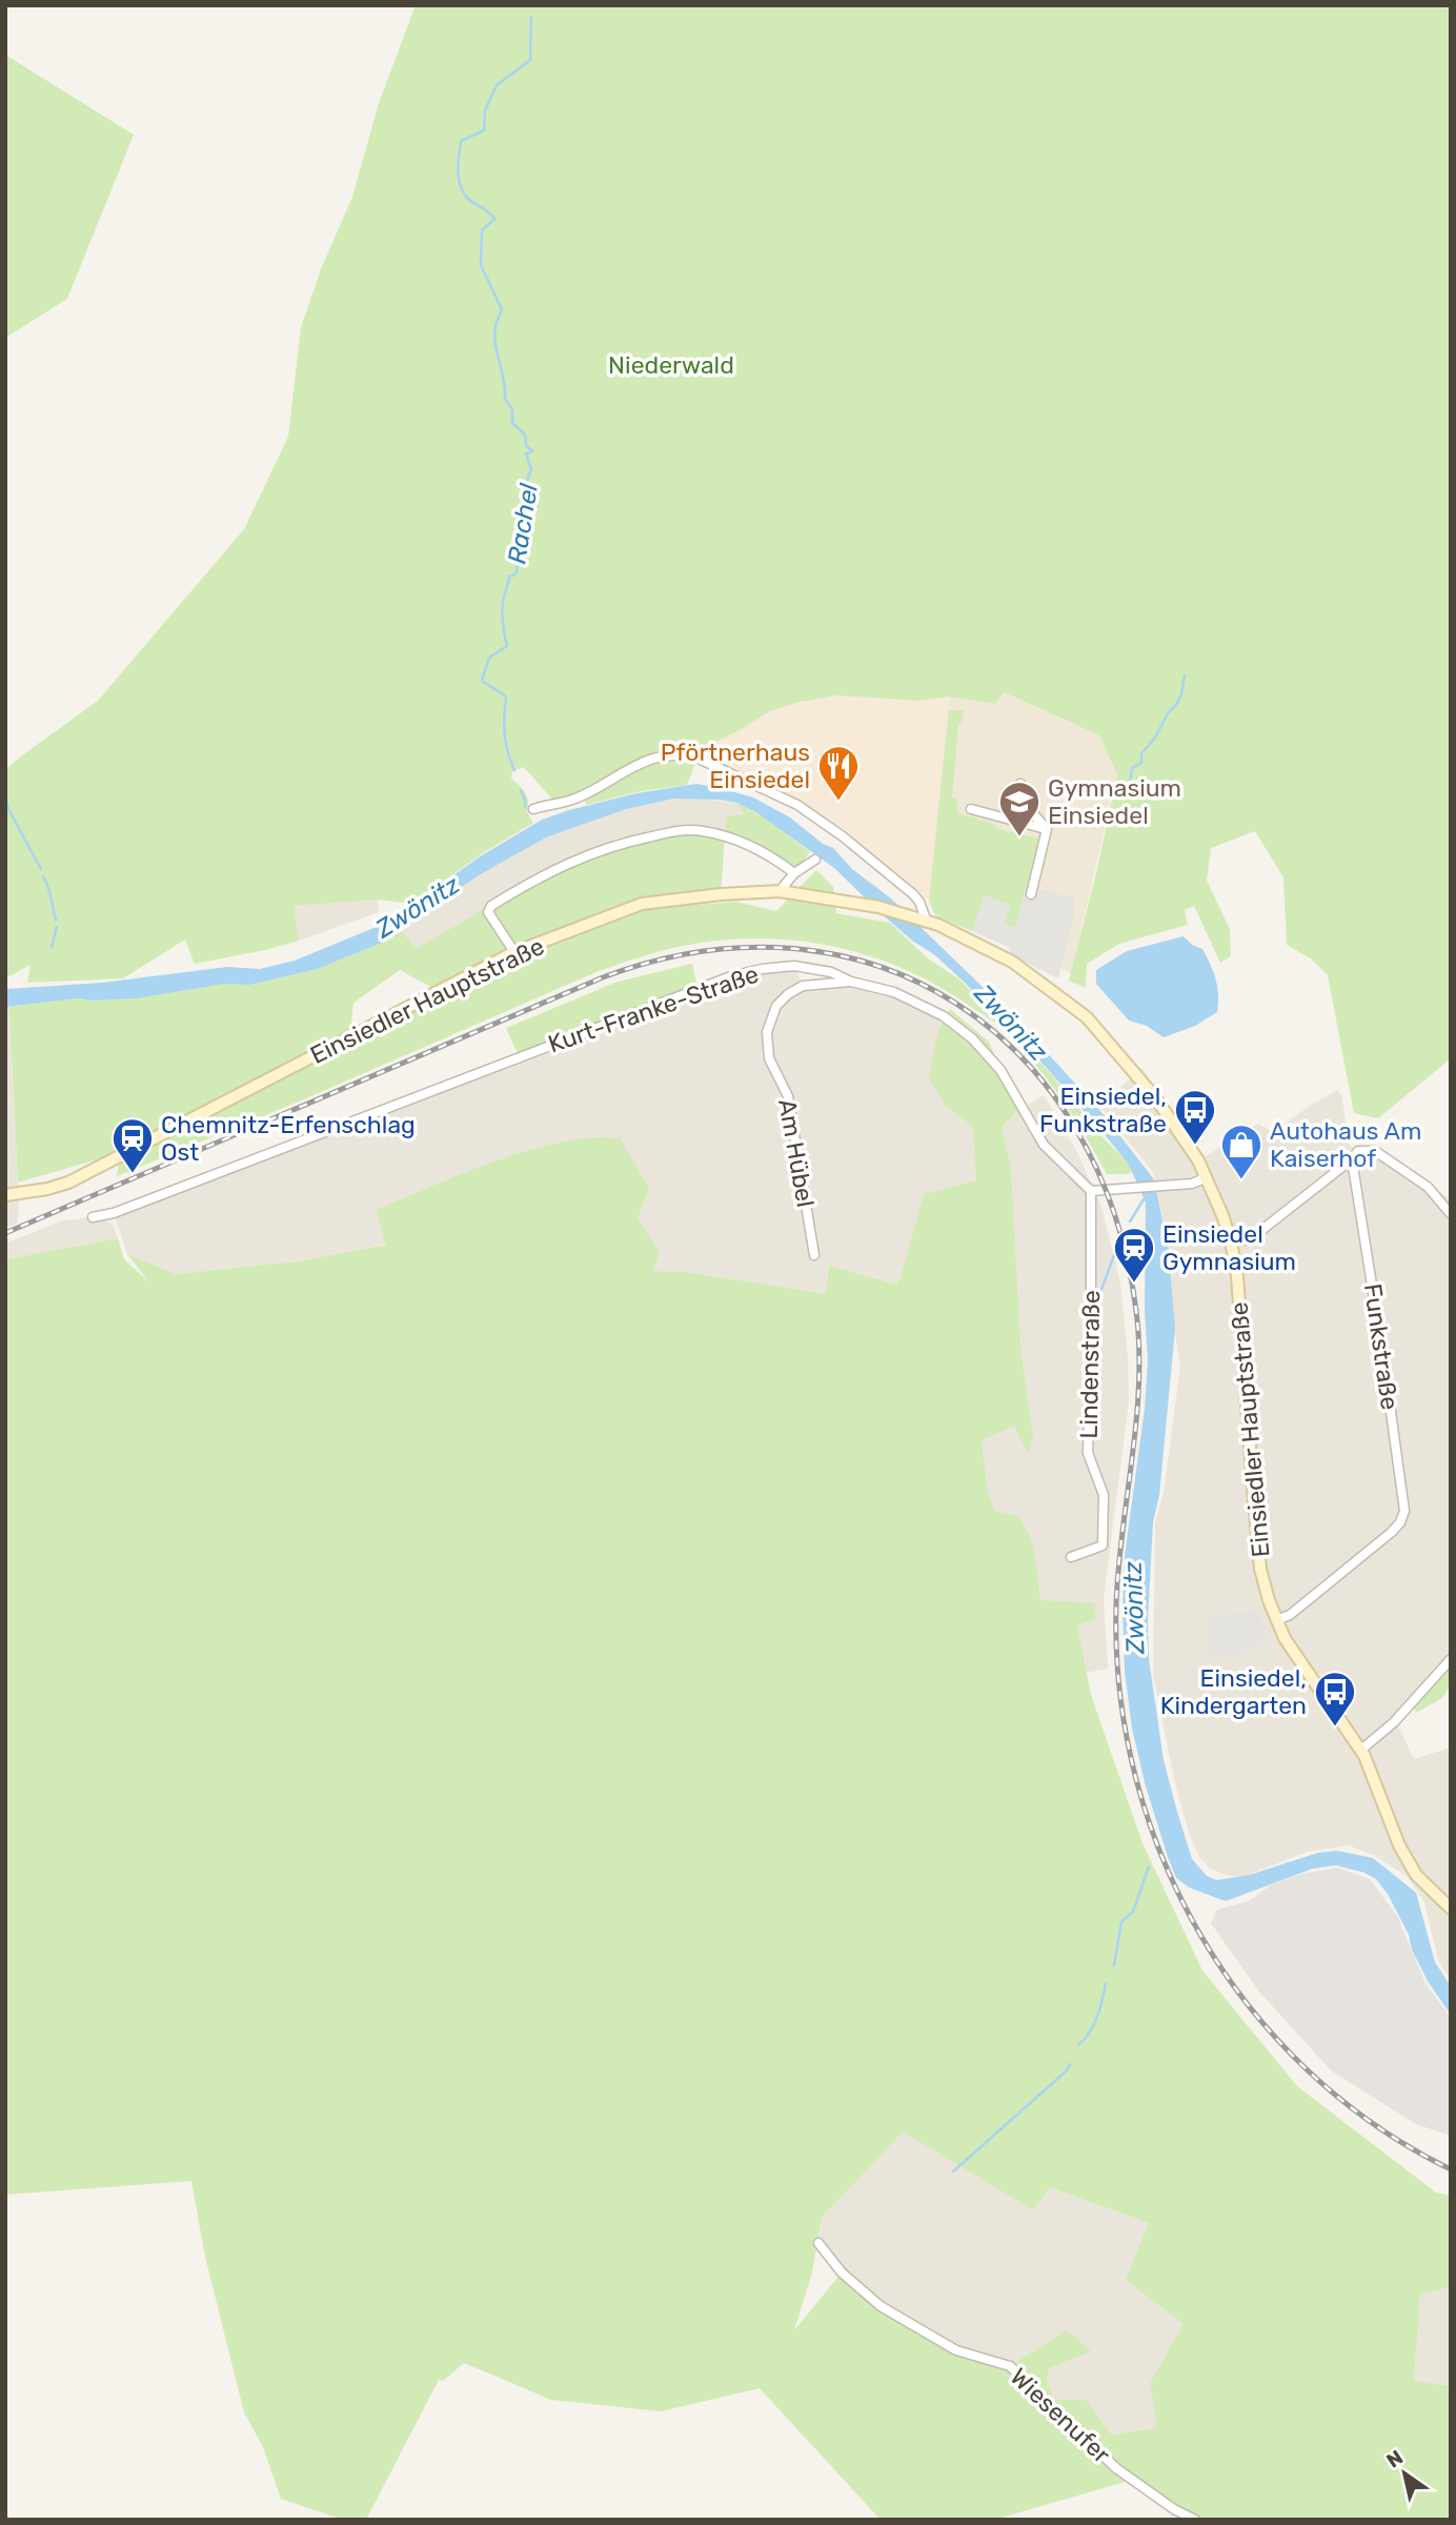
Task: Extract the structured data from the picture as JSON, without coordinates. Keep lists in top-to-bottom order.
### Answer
{
  "streets": {
    "main road": ["Einsiedler Hauptstraße"],
    "street": [
      "Kurt-Franke-Straße",
      "Am Hübel",
      "Funkstraße",
      "Lindenstraße",
      "Wiesenufer"
    ]
  },
  "crossings": [
    ["Einsiedler Hauptstraße", "Funkstraße"],
    ["Kurt-Franke-Straße", "Am Hübel"],
    ["Kurt-Franke-Straße", "Lindenstraße"]
  ],
  "water": ["Rachel", "Zwönitz"],
  "parks": ["Niederwald"],
  "places": {
    "restaurant": ["Pförtnerhaus Einsiedel"],
    "school or university": ["Gymnasium Einsiedel"],
    "bus stop": ["Einsiedel, Funkstraße", "Einsiedel, Kindergarten"],
    "station": ["Chemnitz-Erfenschlag Ost", "Einsiedel Gymnasium"],
    "shop": ["Autohaus Am Kaiserhof"]
  },
  "north": "top left"
}
